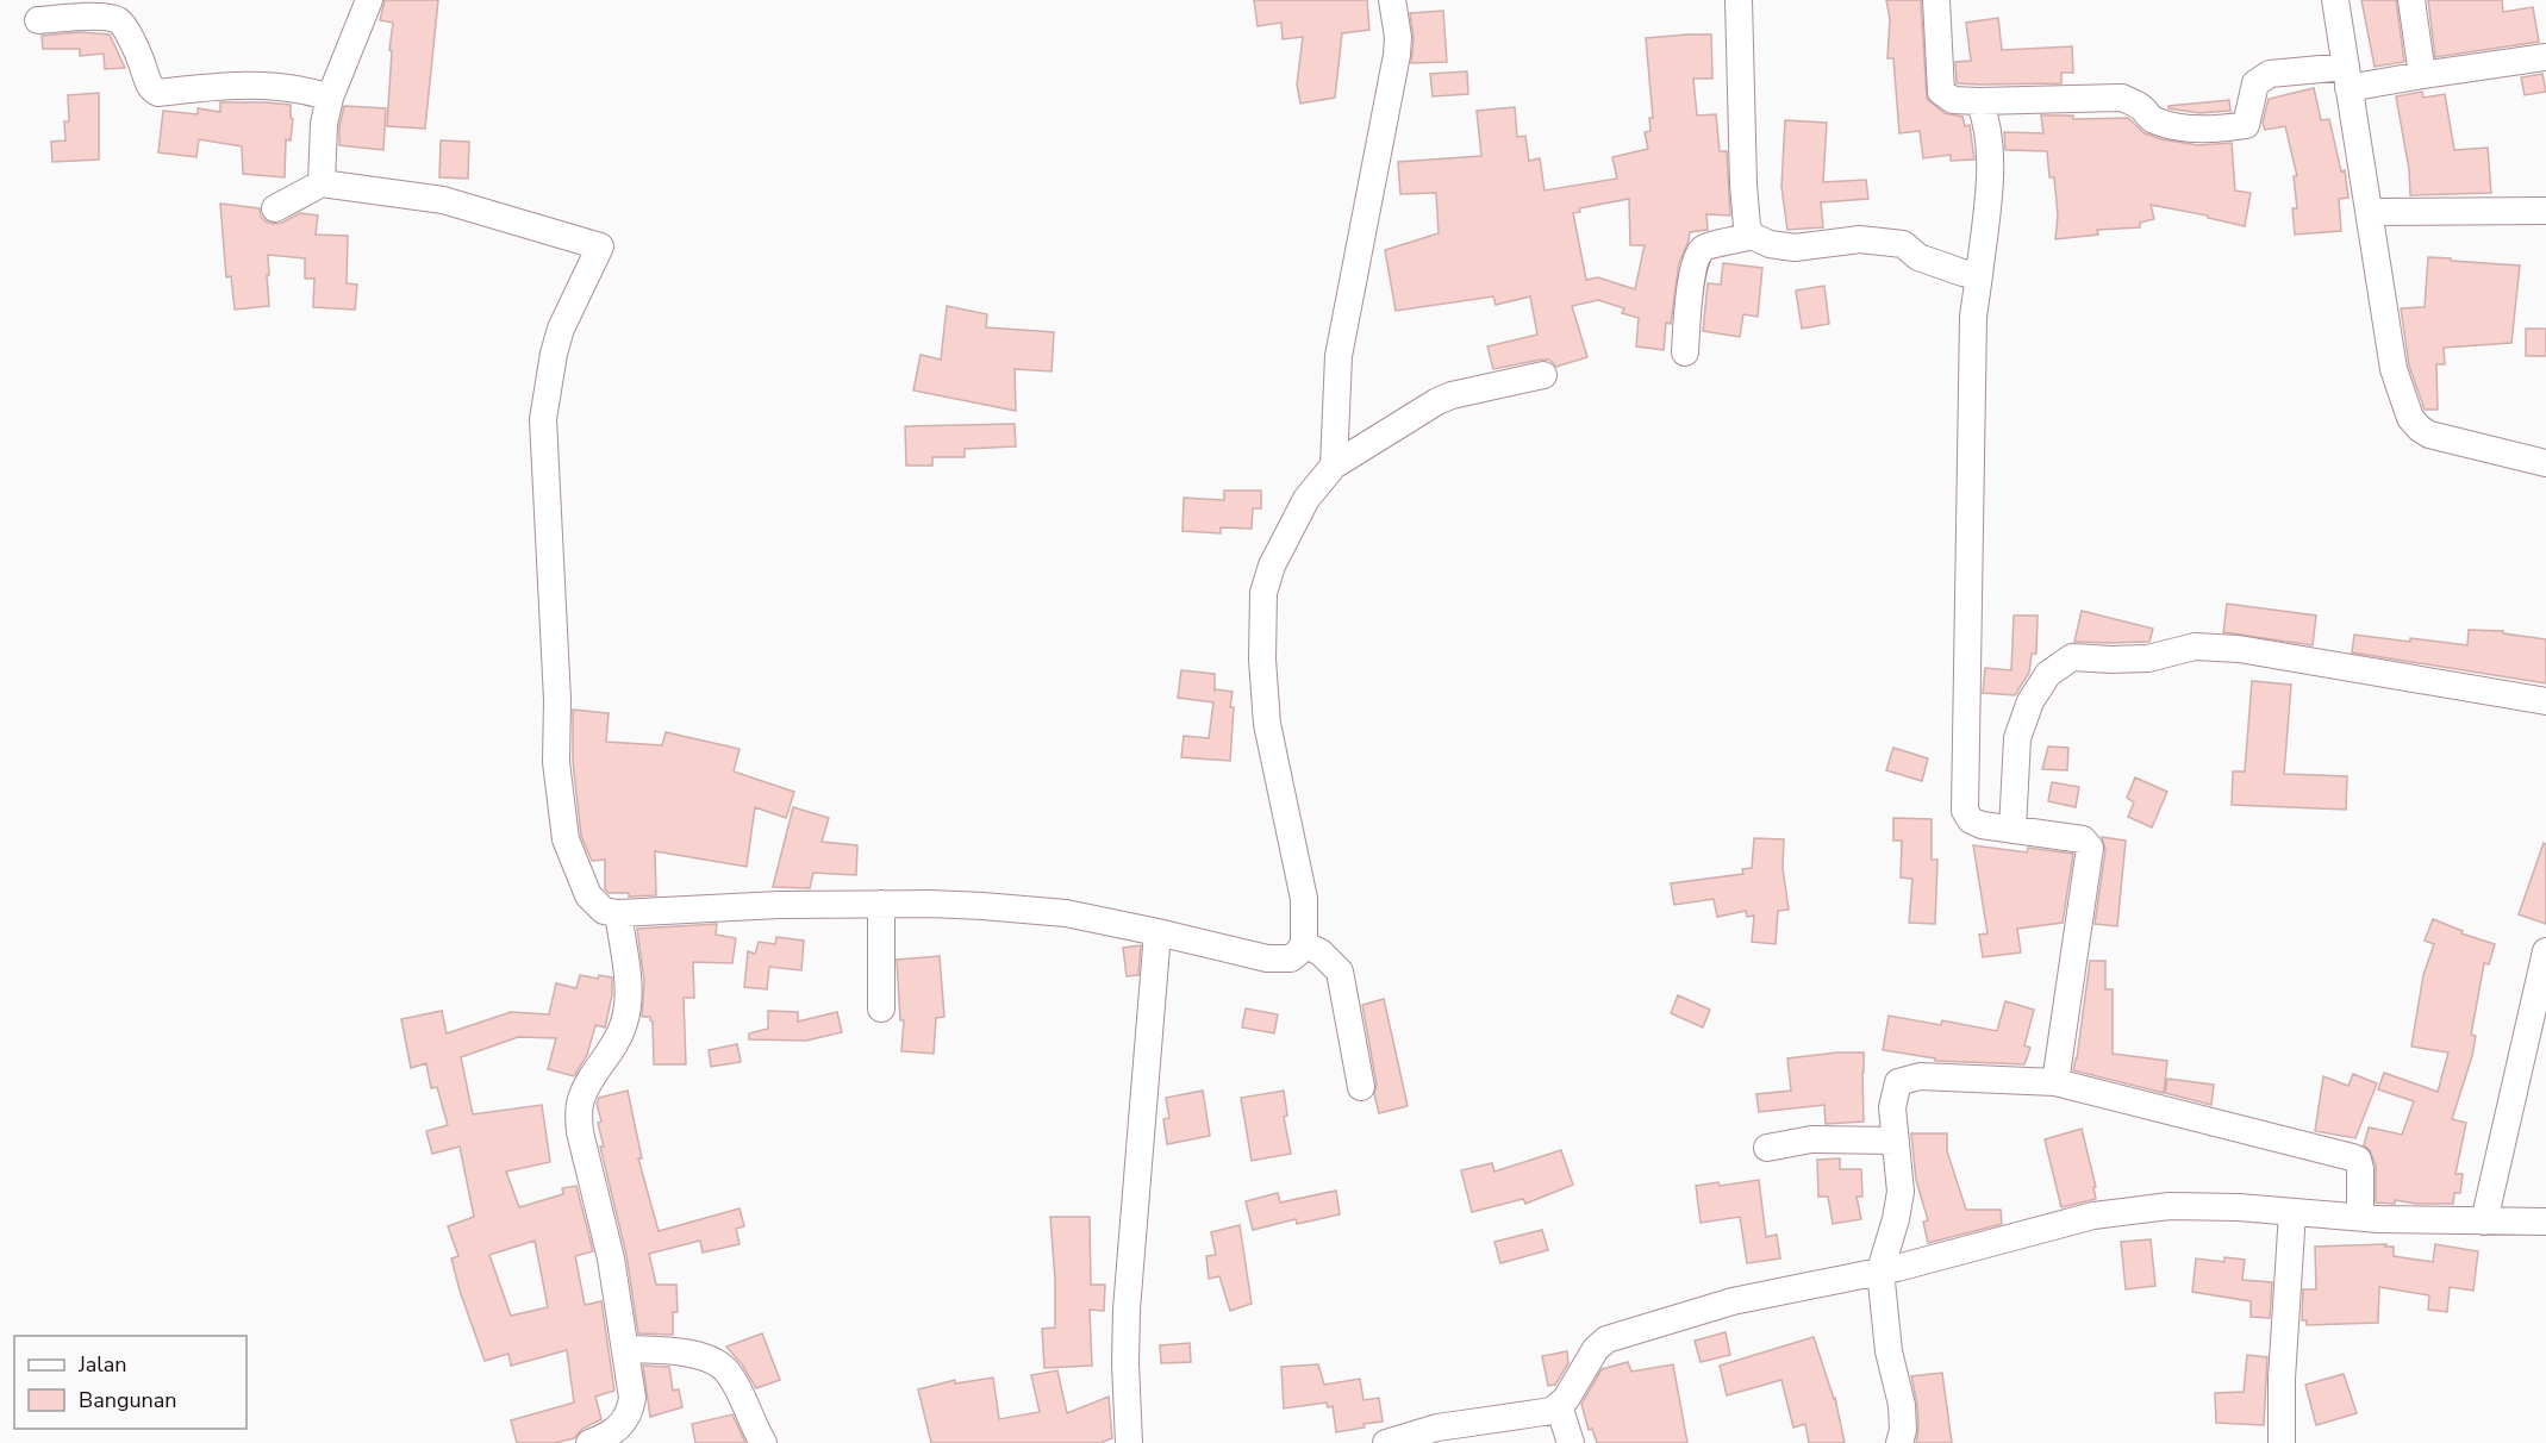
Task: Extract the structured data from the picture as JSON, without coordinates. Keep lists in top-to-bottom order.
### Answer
{
  "legend": ["Jalan", "Bangunan"]
}
